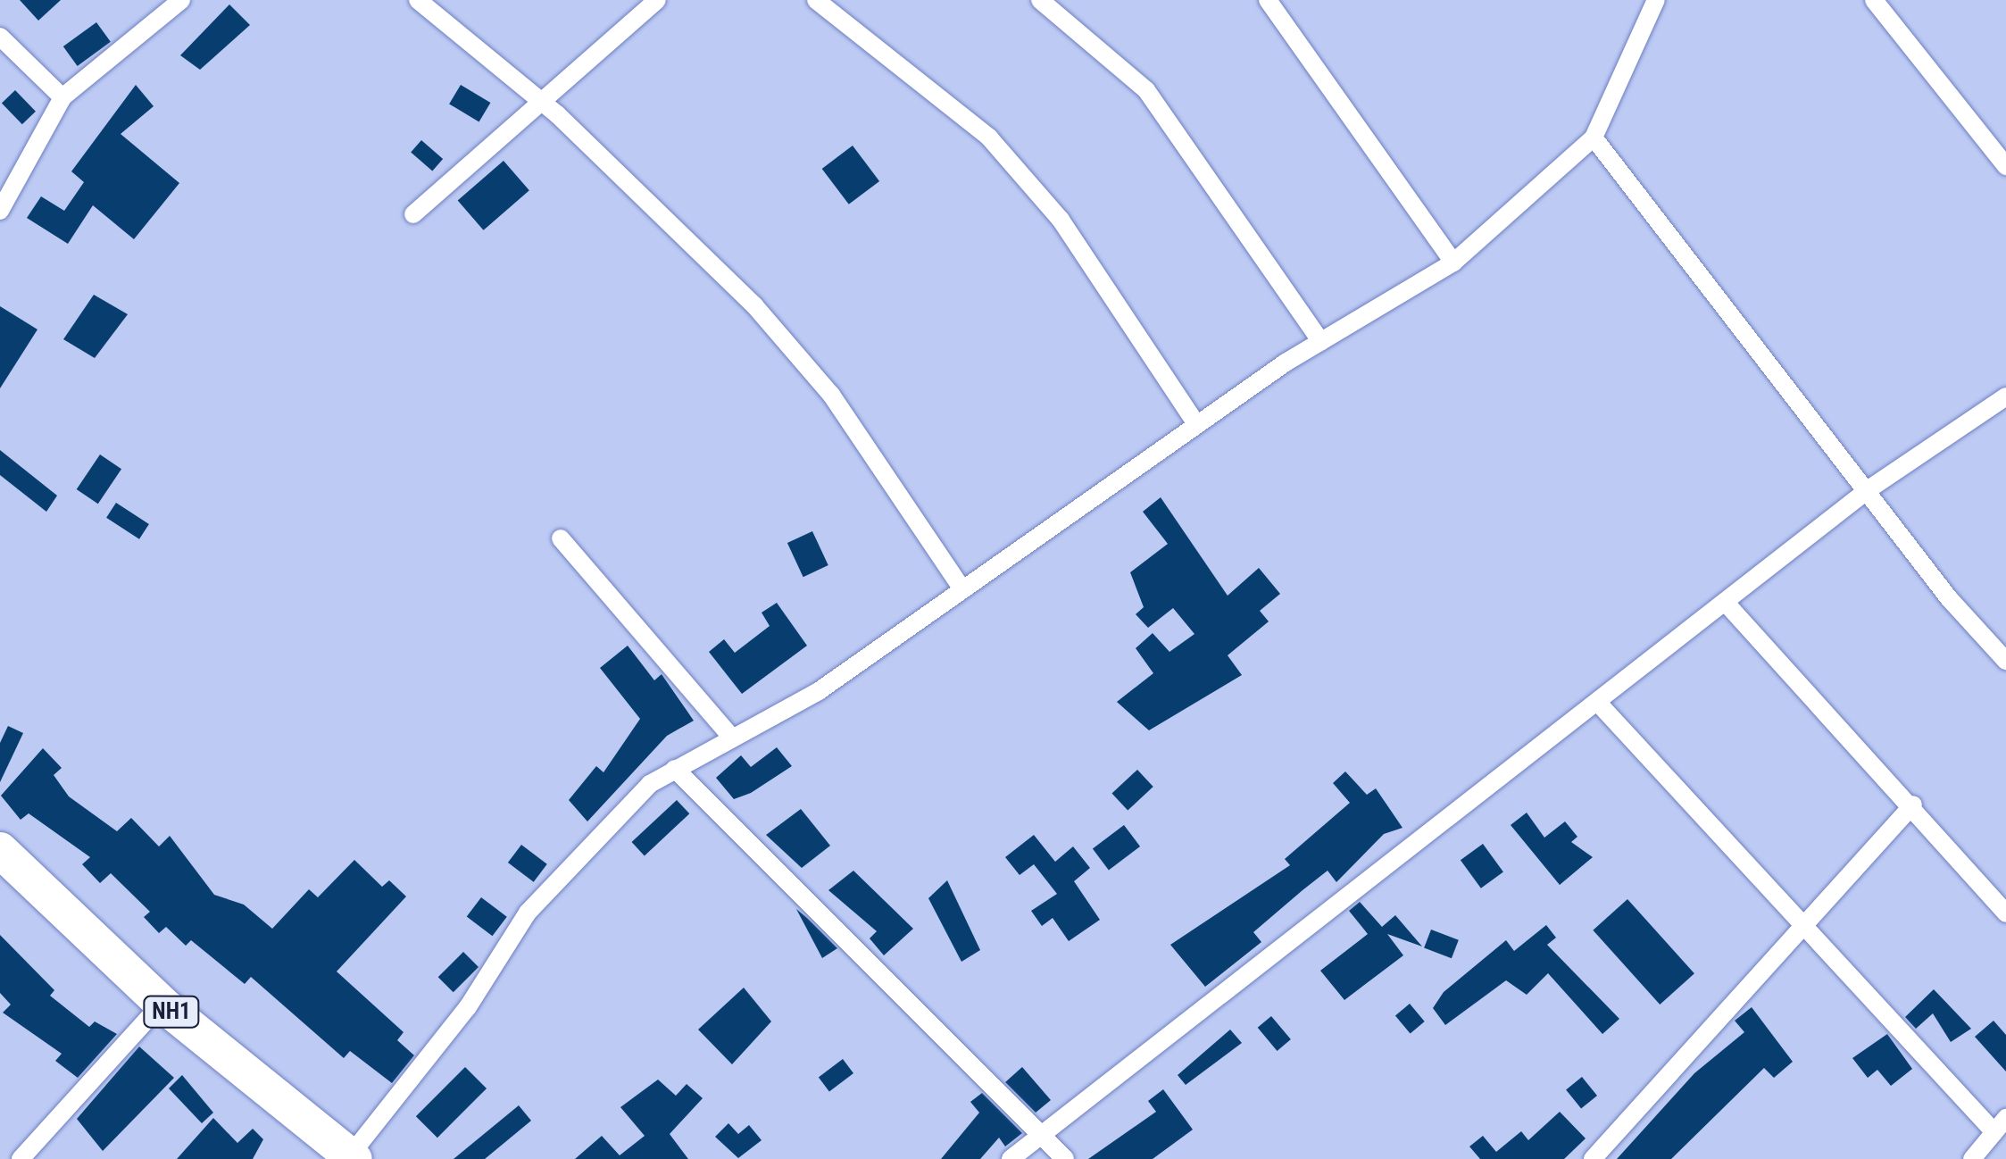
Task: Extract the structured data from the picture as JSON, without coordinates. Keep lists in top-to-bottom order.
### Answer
{
  "streets": {
    "highway": ["NH1"]
  }
}
